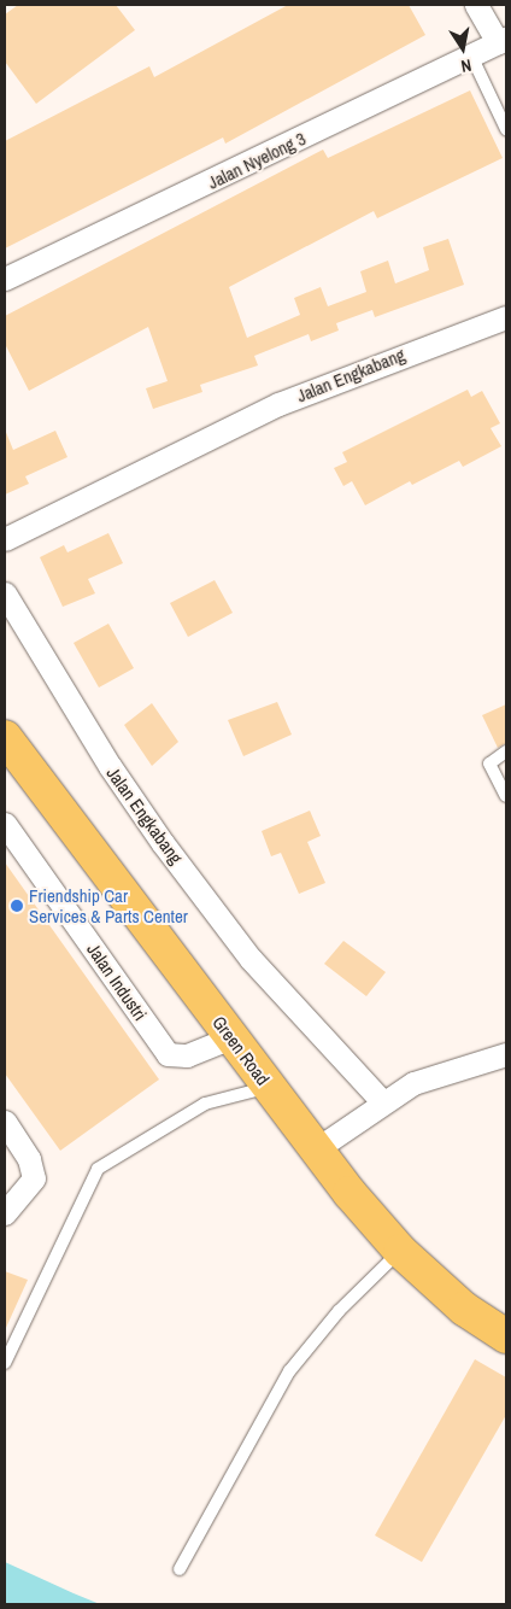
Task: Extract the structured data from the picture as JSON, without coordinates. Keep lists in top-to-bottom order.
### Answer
{
  "streets": {
    "main road": ["Green Road"],
    "street": ["Jalan Nyelong 3", "Jalan Engkabang", "Jalan Industri"]
  },
  "crossings": [
    ["Jalan Industri", "Green Road"]
  ],
  "places": ["Friendship Car Services & Parts Center"],
  "north": "bottom"
}
